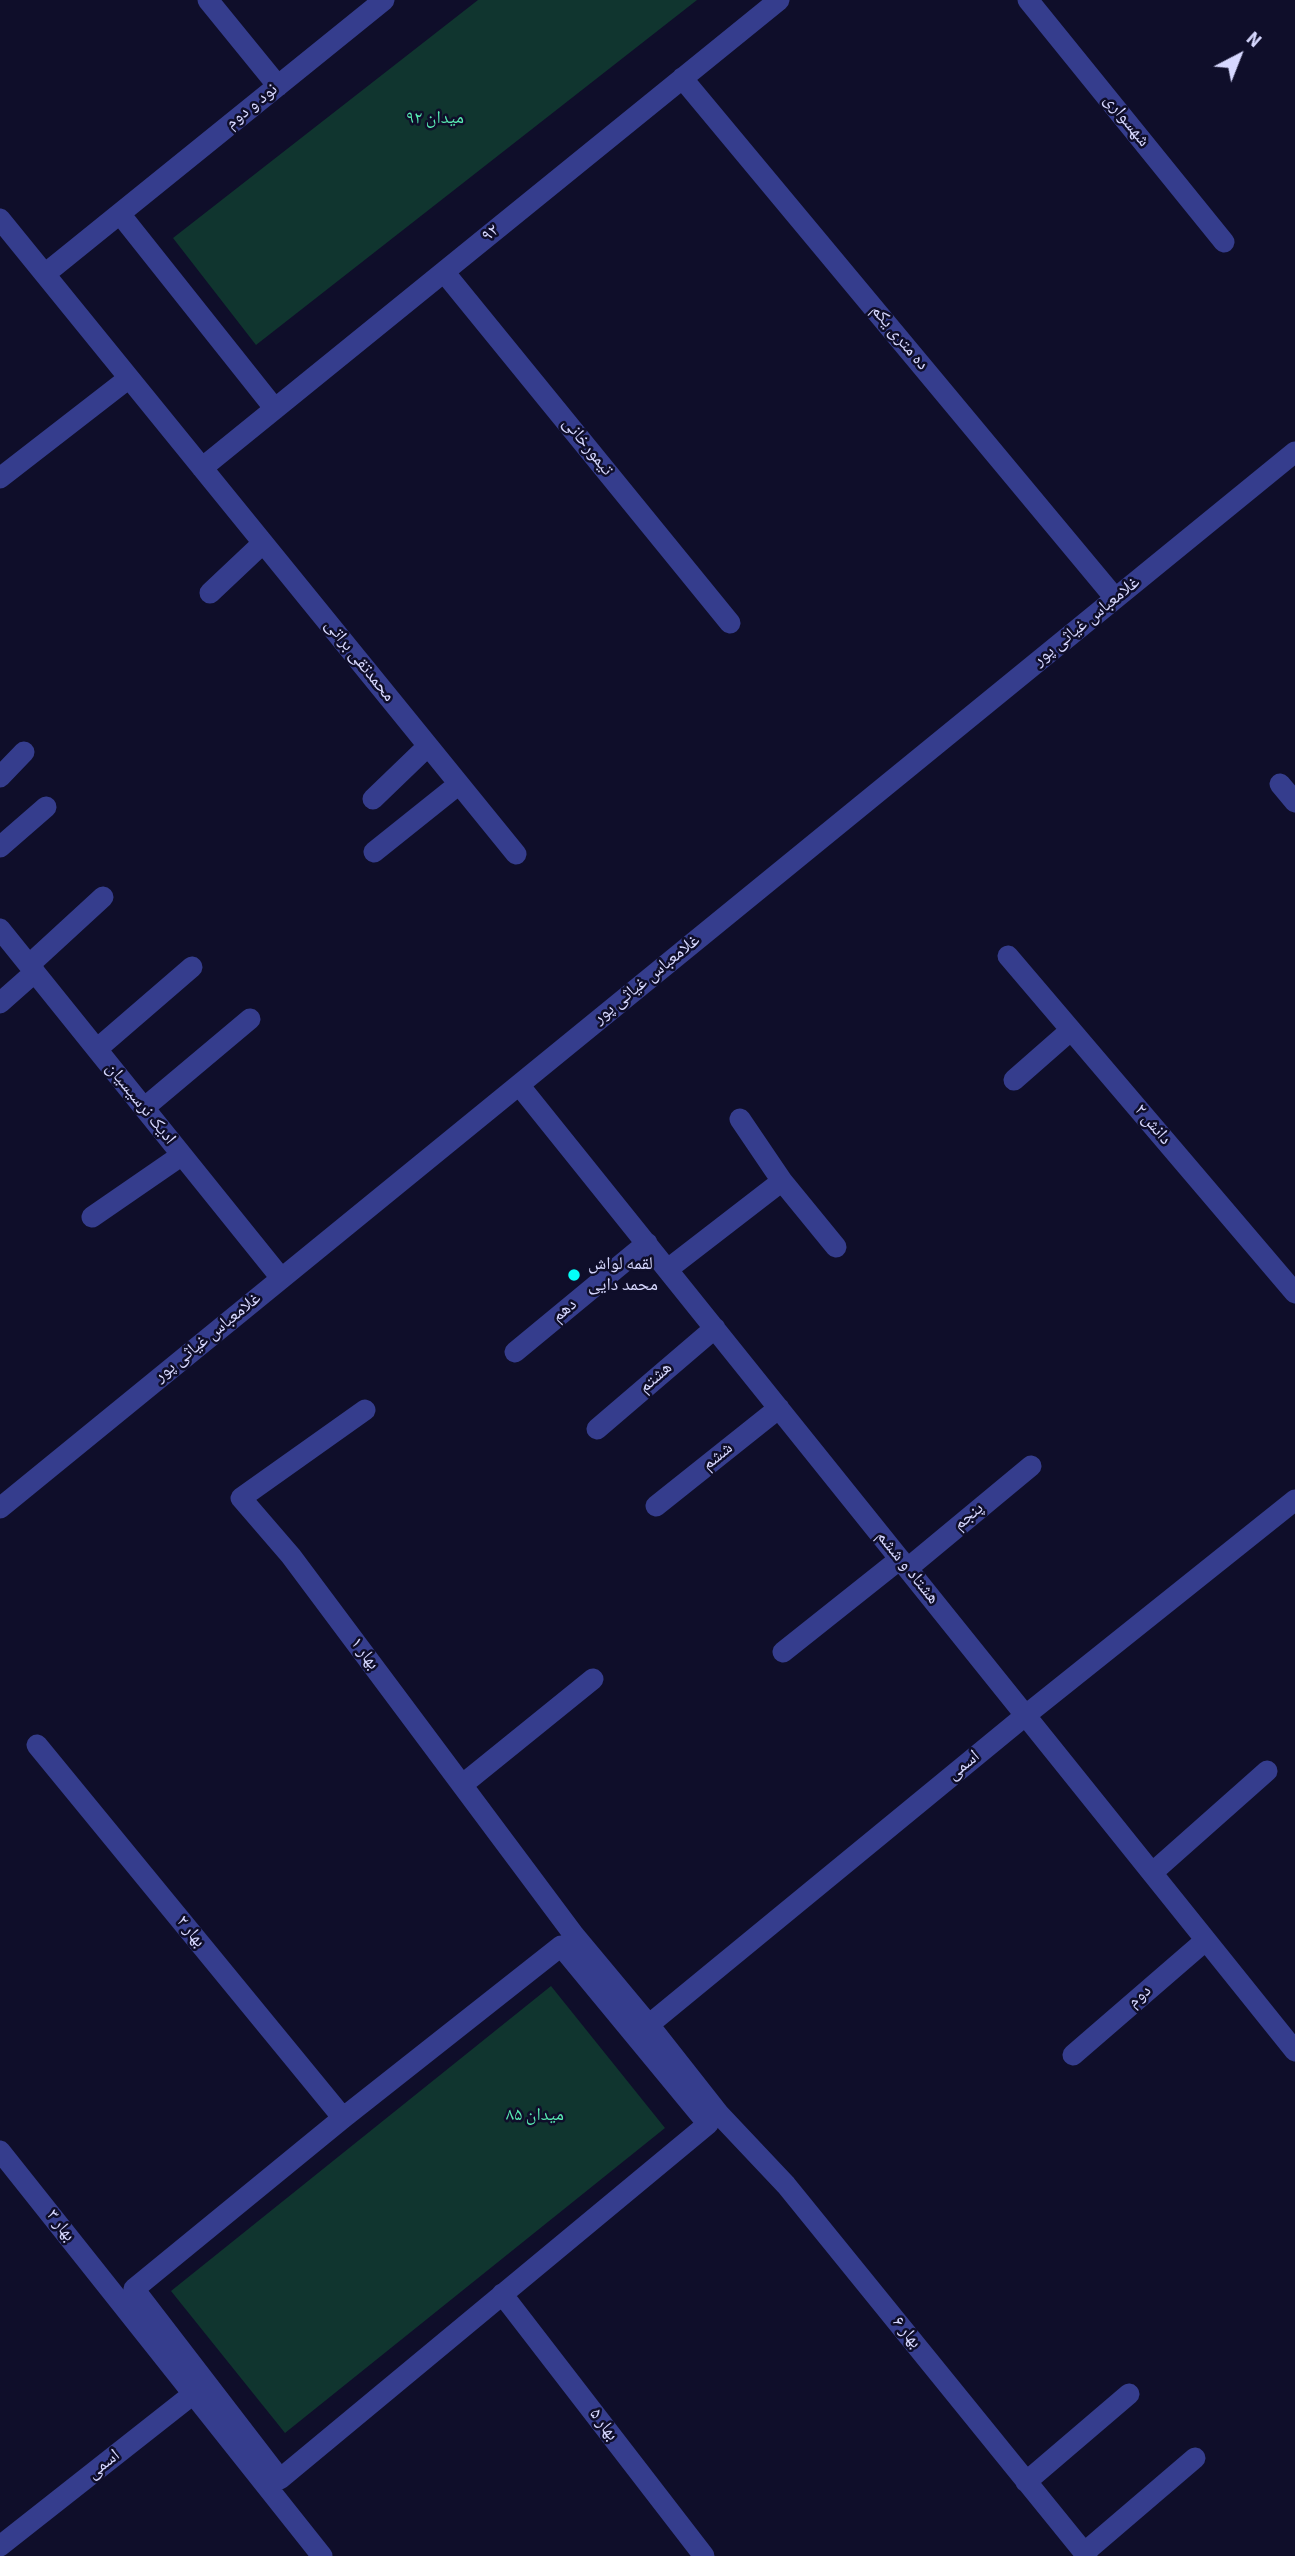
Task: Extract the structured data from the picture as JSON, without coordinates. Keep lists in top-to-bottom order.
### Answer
{
  "streets": {
    "street": [
      "نود و دوم",
      "شهسواری",
      "۹۲",
      "ده متری یکم",
      "تیمورخانی",
      "غلامعباس غیاثی پور",
      "محمدتقی براتی",
      "ادیک نرسیسیان",
      "دانش ۲",
      "دهم",
      "هشتم",
      "ششم",
      "پنجم",
      "هشتاد و ششم",
      "بهار ۱",
      "اسمی",
      "بهار ۲",
      "دوم",
      "بهار ۳",
      "بهار ۶",
      "بهار ۵"
    ]
  },
  "crossings": [
    ["۹۲", "ده متری یکم"],
    ["۹۲", "تیمورخانی"],
    ["۹۲", "محمدتقی براتی"],
    ["ده متری یکم", "غلامعباس غیاثی پور"],
    ["غلامعباس غیاثی پور", "ادیک نرسیسیان"],
    ["غلامعباس غیاثی پور", "هشتاد و ششم"],
    ["دهم", "هشتاد و ششم"],
    ["هشتم", "هشتاد و ششم"],
    ["ششم", "هشتاد و ششم"],
    ["پنجم", "هشتاد و ششم"],
    ["هشتاد و ششم", "اسمی"],
    ["هشتاد و ششم", "دوم"],
    ["بهار ۱", "اسمی"],
    ["بهار ۱", "بهار ۶"],
    ["اسمی", "بهار ۳"],
    ["اسمی", "بهار ۶"]
  ],
  "parks": ["میدان ۹۲", "میدان ۸۵"],
  "places": ["لقمه لواش محمد دايى"],
  "north": "top right"
}
